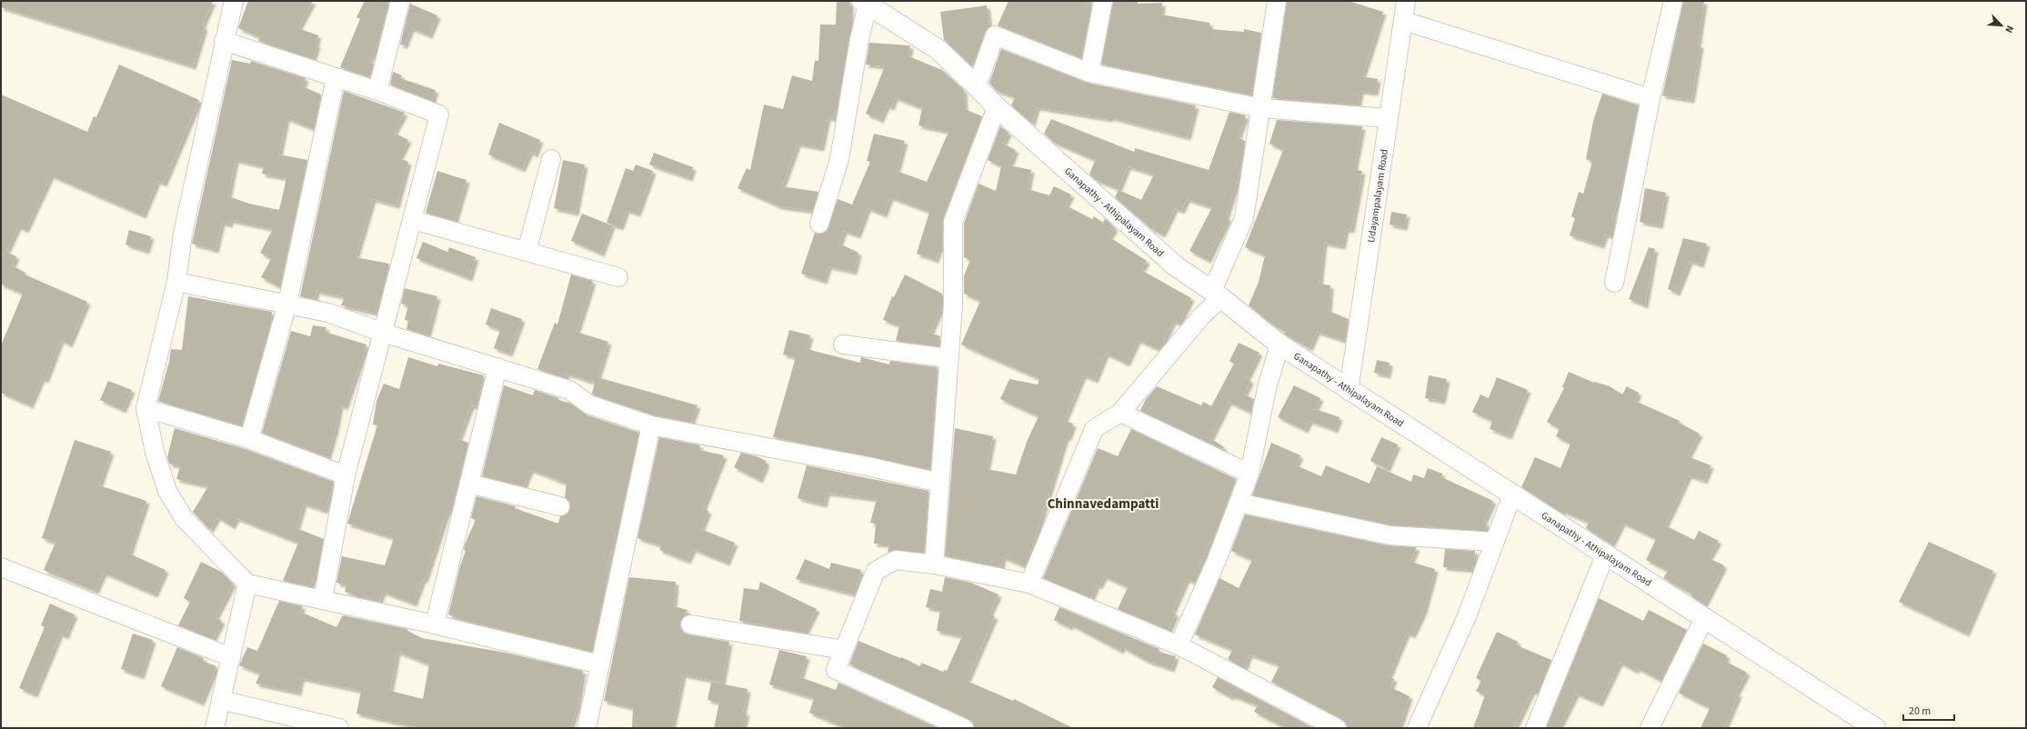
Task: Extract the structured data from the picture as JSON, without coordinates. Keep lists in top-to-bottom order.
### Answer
{
  "streets": {
    "main road": ["Ganapathy - Athipalayam Road"],
    "street": ["Udayampalayam Road"]
  },
  "crossings": [
    ["Udayampalayam Road", "Ganapathy - Athipalayam Road"]
  ],
  "districts": ["Chinnavedampatti"],
  "scale_bar": "20 m",
  "north": "bottom right"
}
